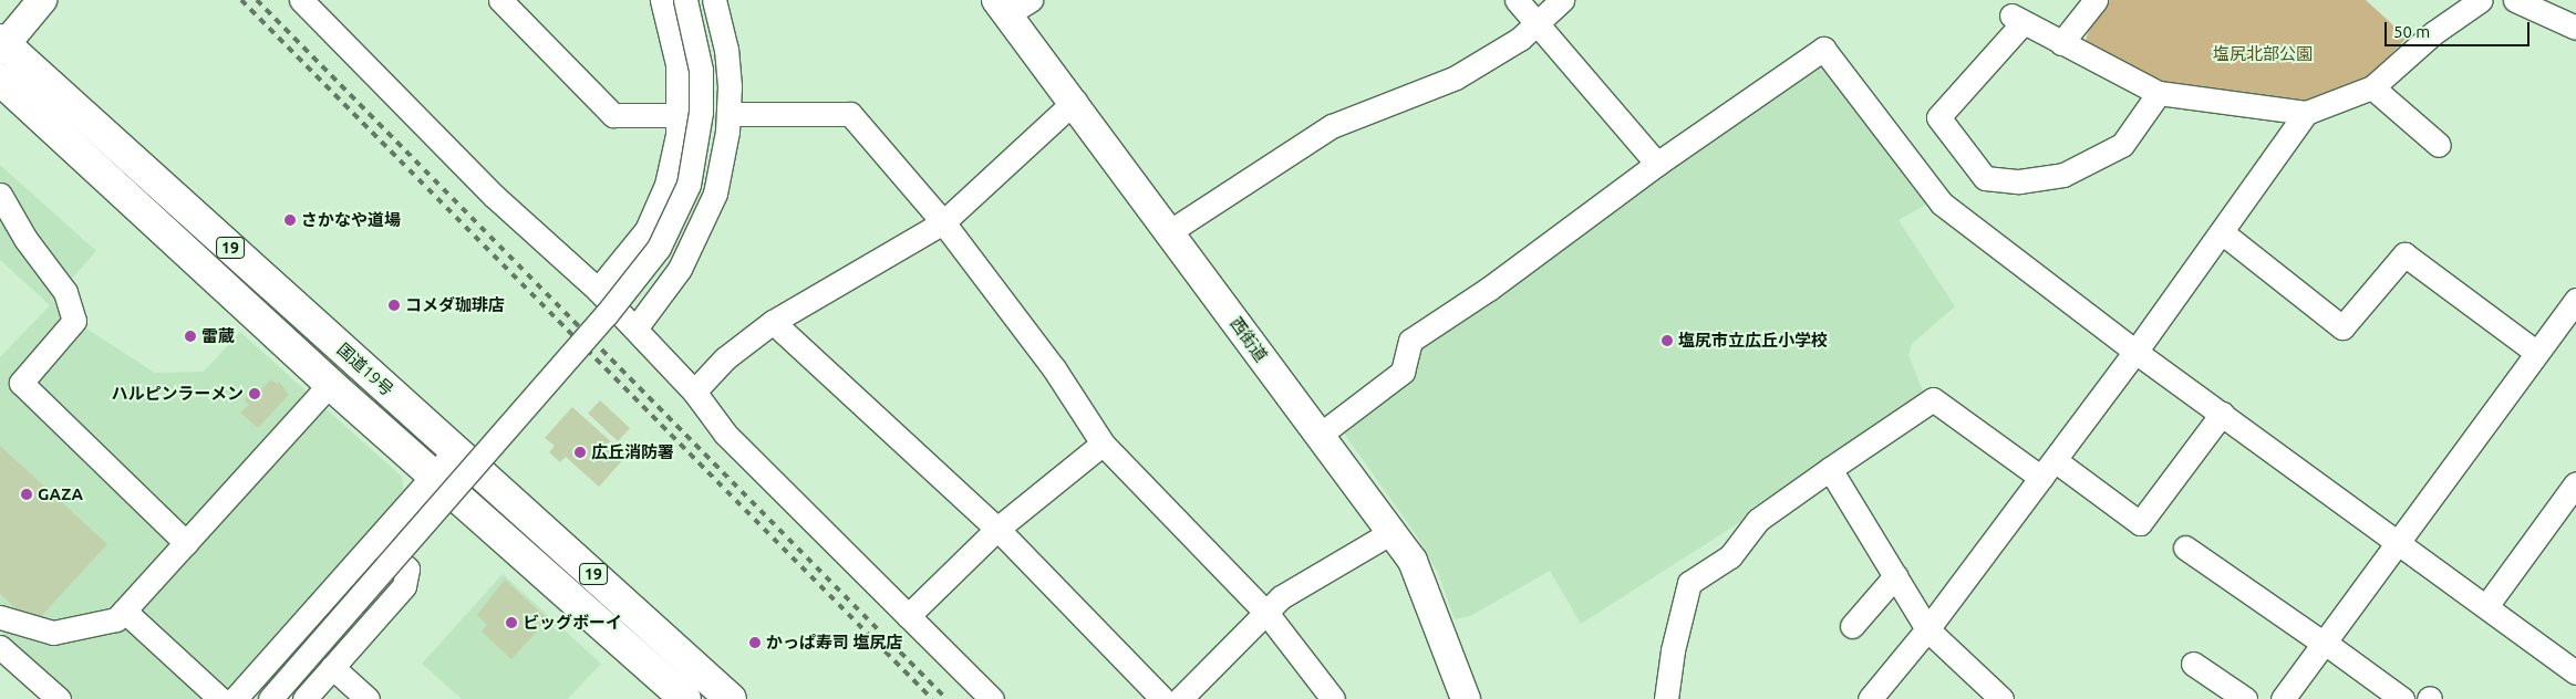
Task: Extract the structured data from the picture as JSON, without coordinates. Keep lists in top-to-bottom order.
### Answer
{
  "streets": {
    "highway": ["19", "国道19号"],
    "main road": ["西街道"]
  },
  "parks": ["塩尻北部公園"],
  "places": [
    "さかなや道場",
    "コメダ珈琲店",
    "雷蔵",
    "塩尻市立広丘小学校",
    "ハルピンラーメン",
    "広丘消防署",
    "GAZA",
    "ビッグボーイ",
    "かっぱ寿司 塩尻店"
  ],
  "scale_bar": "50 m"
}
